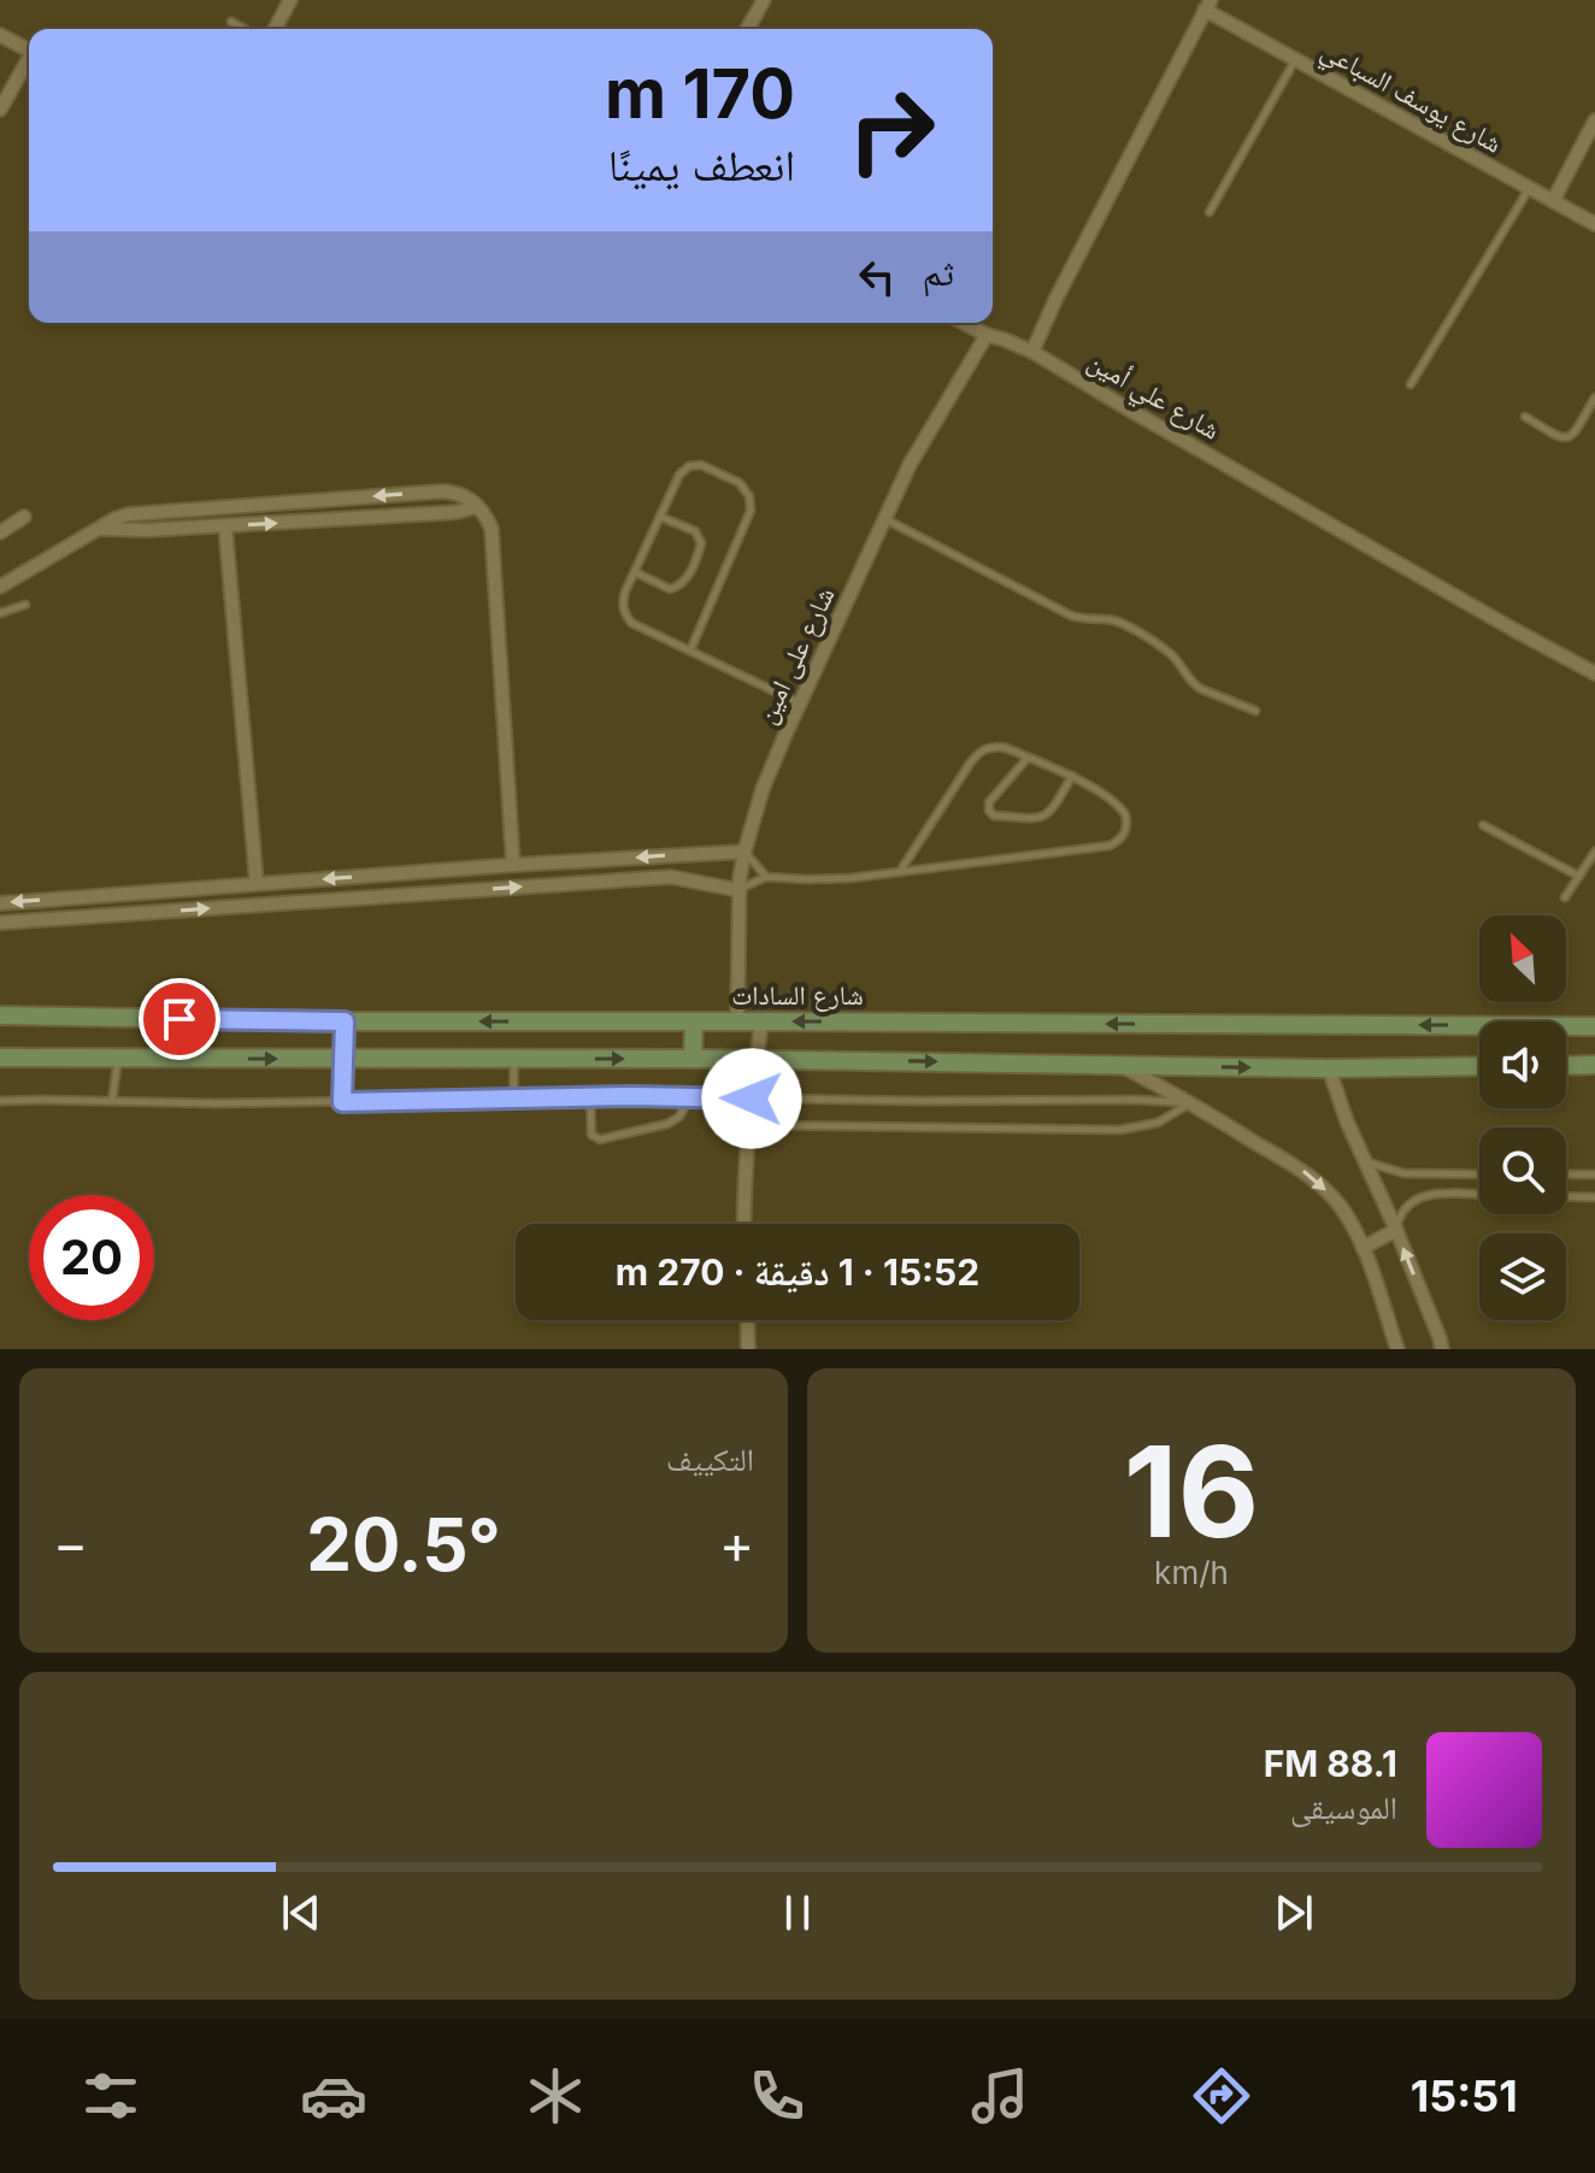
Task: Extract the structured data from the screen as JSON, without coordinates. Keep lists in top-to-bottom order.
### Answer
{
  "streets": {
    "main road": ["شارع السادات"],
    "street": ["شارع يوسف السباعي", "شارع علي أمين", "شارع على امين"]
  },
  "crossings": [
    ["شارع علي أمين", "شارع على امين"],
    ["شارع على امين", "شارع السادات"]
  ],
  "north": "top left",
  "page": {
    "turn": ["170 m", "انعطف يمينًا"],
    "then": "ثم",
    "limit": "20",
    "trip": "15:52 · 1 دقيقة · 270 m",
    "tile": [
      ["16", "km/h"],
      "التكييف"
    ],
    "heat": ["−", "20.5°", "+"],
    "song": ["88.1 FM", "الموسيقى"],
    "tabs": "15:51"
  }
}
